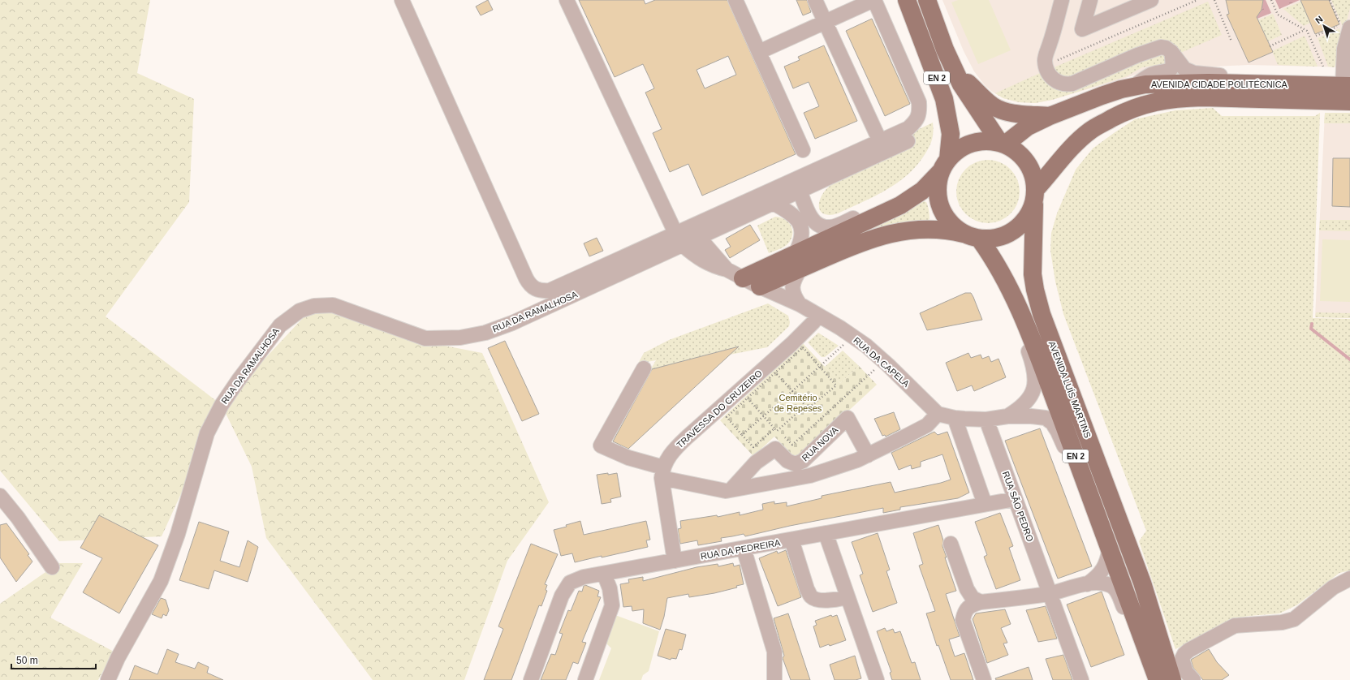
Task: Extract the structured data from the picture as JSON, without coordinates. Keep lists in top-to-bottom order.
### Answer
{
  "streets": {
    "main road": ["EN 2", "AVENIDA CIDADE POLITÉCNICA", "AVENIDA LUÍS MARTINS"],
    "street": [
      "RUA DA RAMALHOSA",
      "RUA DA CAPELA",
      "TRAVESSA DO CRUZEIRO",
      "RUA NOVA",
      "RUA SÃO PEDRO",
      "RUA DA PEDREIRA"
    ]
  },
  "crossings": [
    ["EN 2", "AVENIDA CIDADE POLITÉCNICA"],
    ["EN 2", "AVENIDA LUÍS MARTINS"],
    ["AVENIDA CIDADE POLITÉCNICA", "AVENIDA LUÍS MARTINS"],
    ["RUA DA RAMALHOSA", "RUA DA CAPELA"],
    ["RUA DA CAPELA", "TRAVESSA DO CRUZEIRO"],
    ["RUA DA CAPELA", "RUA NOVA"],
    ["TRAVESSA DO CRUZEIRO", "RUA NOVA"],
    ["RUA SÃO PEDRO", "RUA DA PEDREIRA"]
  ],
  "parks": ["Cemitério de Repeses"],
  "scale_bar": "50 m",
  "north": "top left"
}
